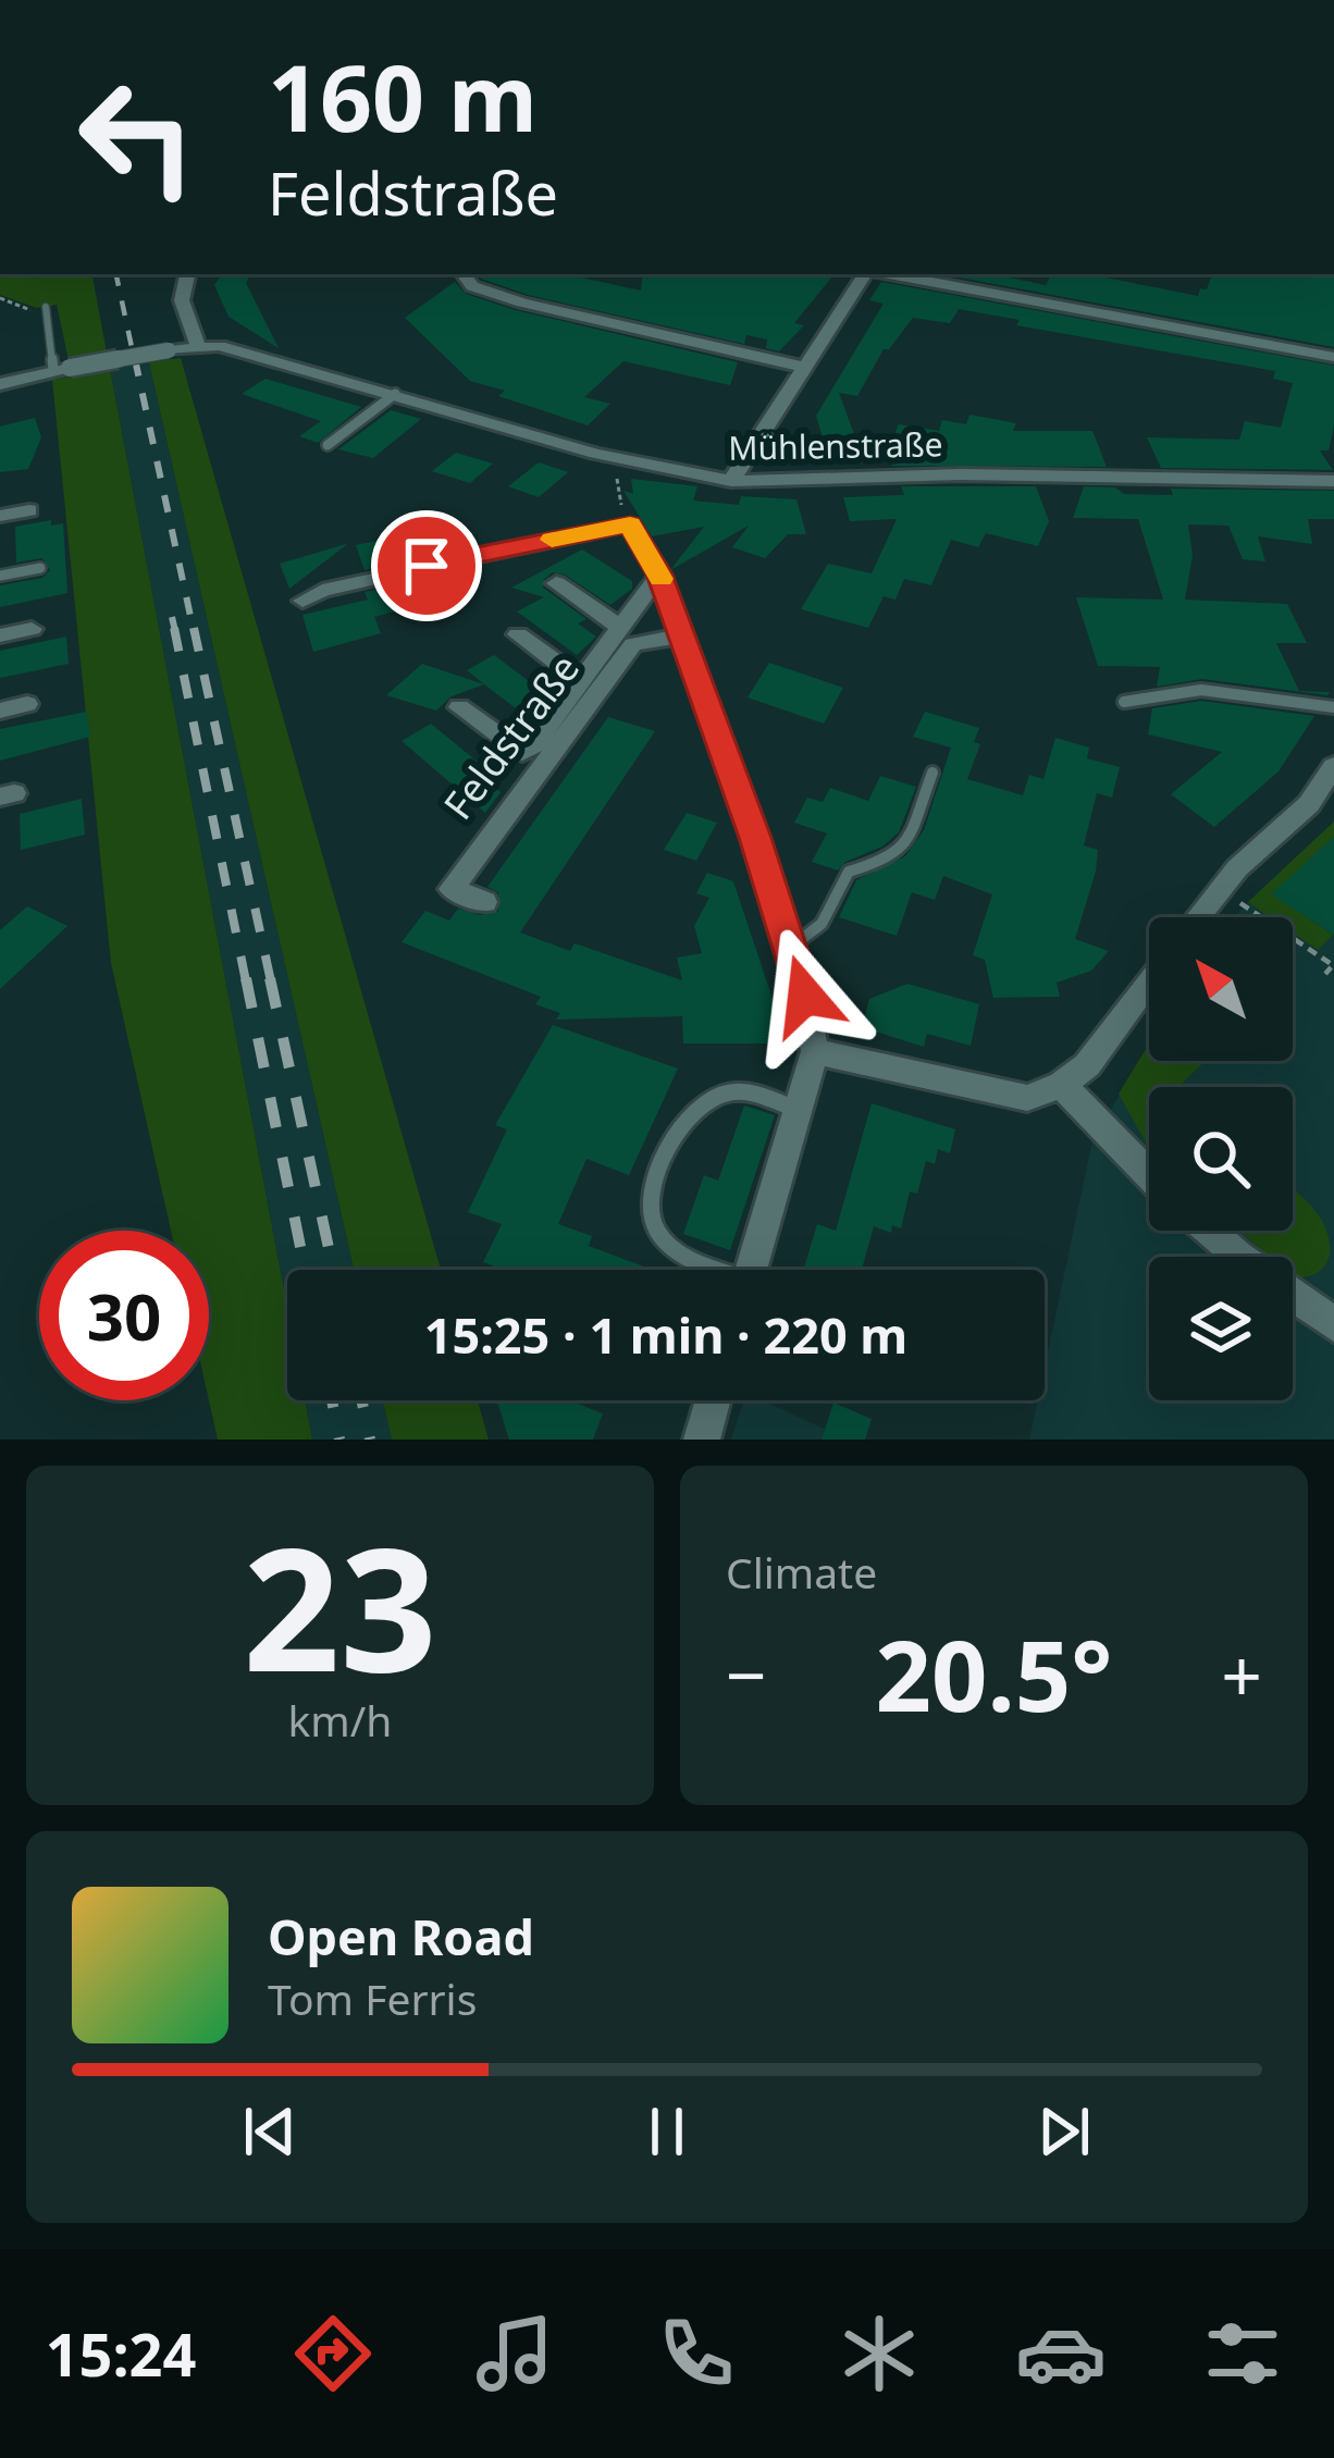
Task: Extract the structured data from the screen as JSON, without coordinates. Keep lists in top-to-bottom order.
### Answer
{
  "streets": {
    "street": ["Mühlenstraße", "Feldstraße"]
  },
  "north": "top left",
  "page": {
    "turn": ["160 m", "Feldstraße"],
    "limit": "30",
    "trip": "15:25 · 1 min · 220 m",
    "tile": [
      ["23", "km/h"],
      "Climate"
    ],
    "heat": ["−", "20.5°", "+"],
    "song": ["Open Road", "Tom Ferris"],
    "tabs": "15:24"
  }
}
